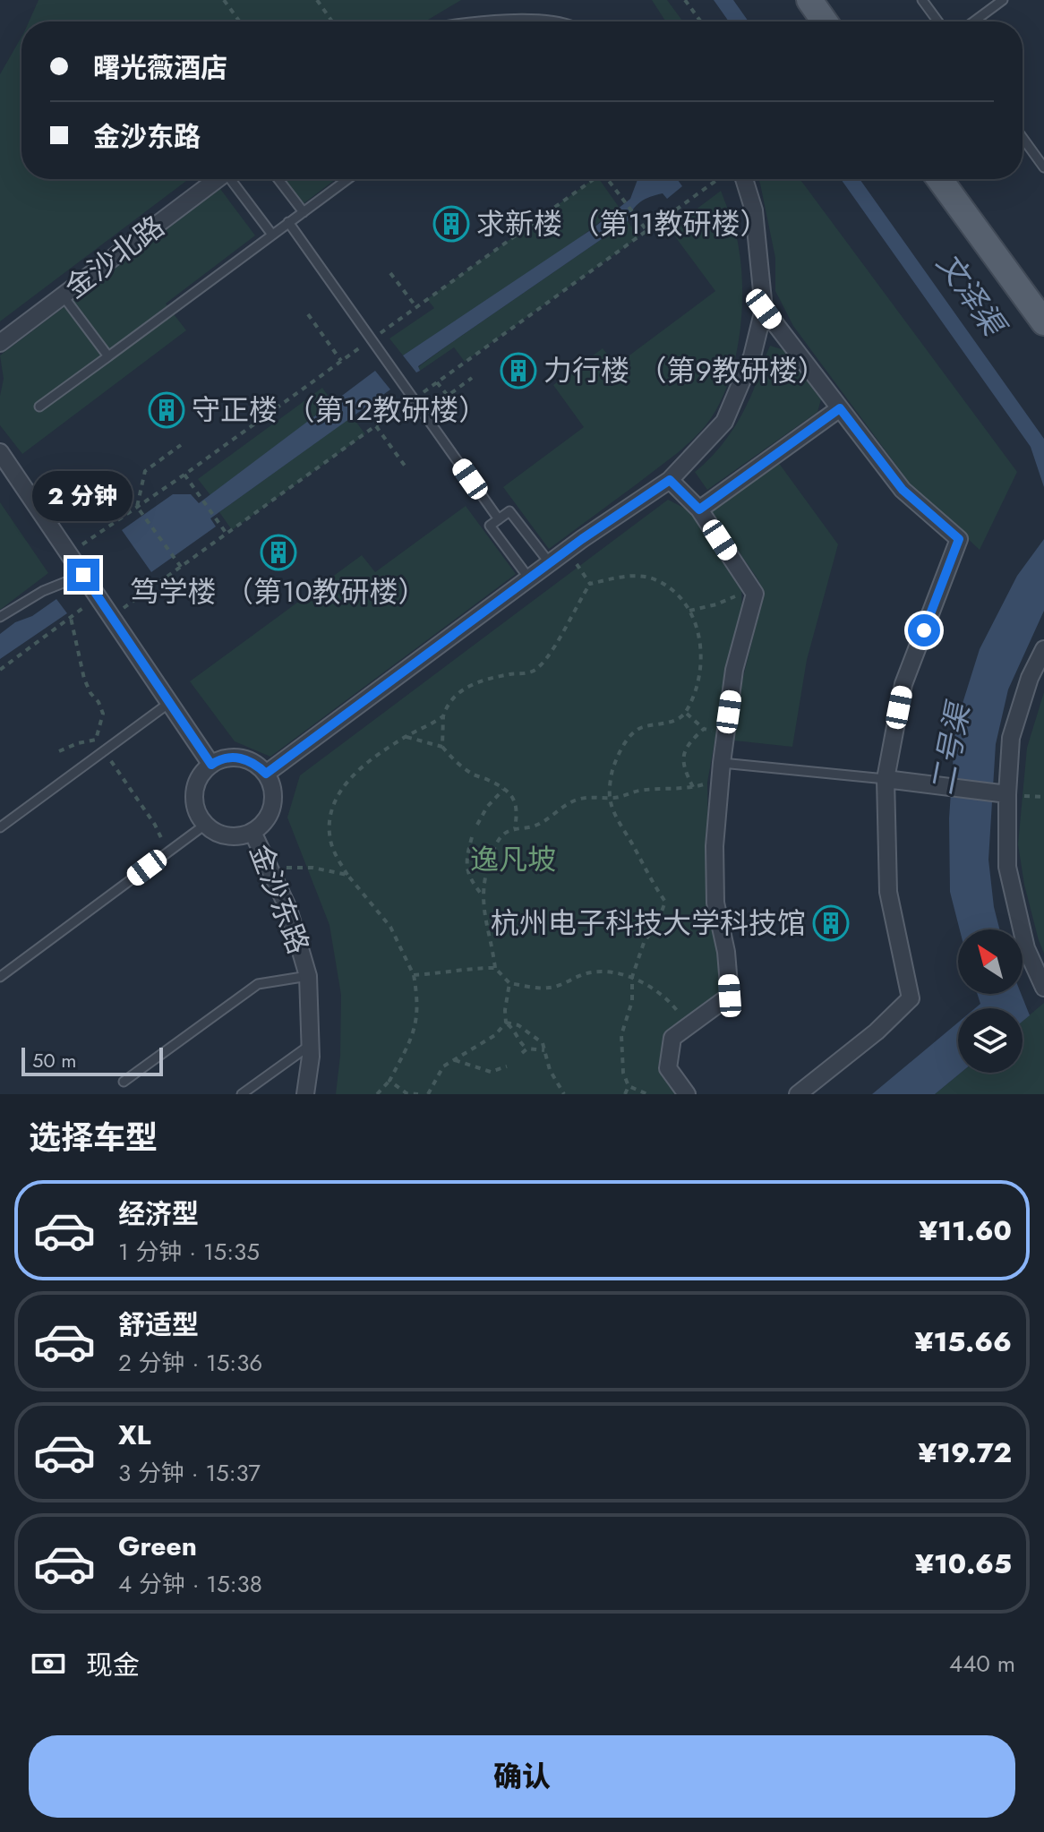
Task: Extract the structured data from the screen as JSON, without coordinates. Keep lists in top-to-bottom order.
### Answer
{
  "streets": {
    "street": ["金沙北路", "金沙东路"]
  },
  "water": ["文泽渠", "二号渠"],
  "parks": ["逸凡坡"],
  "places": {
    "building": [
      "求新楼 （第11教研楼）",
      "力行楼 （第9教研楼）",
      "守正楼 （第12教研楼）",
      "笃学楼 （第10教研楼）",
      "杭州电子科技大学科技馆"
    ]
  },
  "scale_bar": "50 m",
  "north": "top left",
  "page": {
    "banner": ["曙光薇酒店", "金沙东路"],
    "bubble": "2 分钟",
    "scale": "50 m",
    "heading": "选择车型",
    "list": [
      {
        "name": "经济型",
        "note": "1 分钟 · 15:35",
        "value": "¥11.60"
      },
      {
        "name": "舒适型",
        "note": "2 分钟 · 15:36",
        "value": "¥15.66"
      },
      {
        "name": "XL",
        "note": "3 分钟 · 15:37",
        "value": "¥19.72"
      },
      {
        "name": "Green",
        "note": "4 分钟 · 15:38",
        "value": "¥10.65"
      }
    ],
    "pay": ["现金", "440 m"],
    "buttons": "确认"
  }
}
